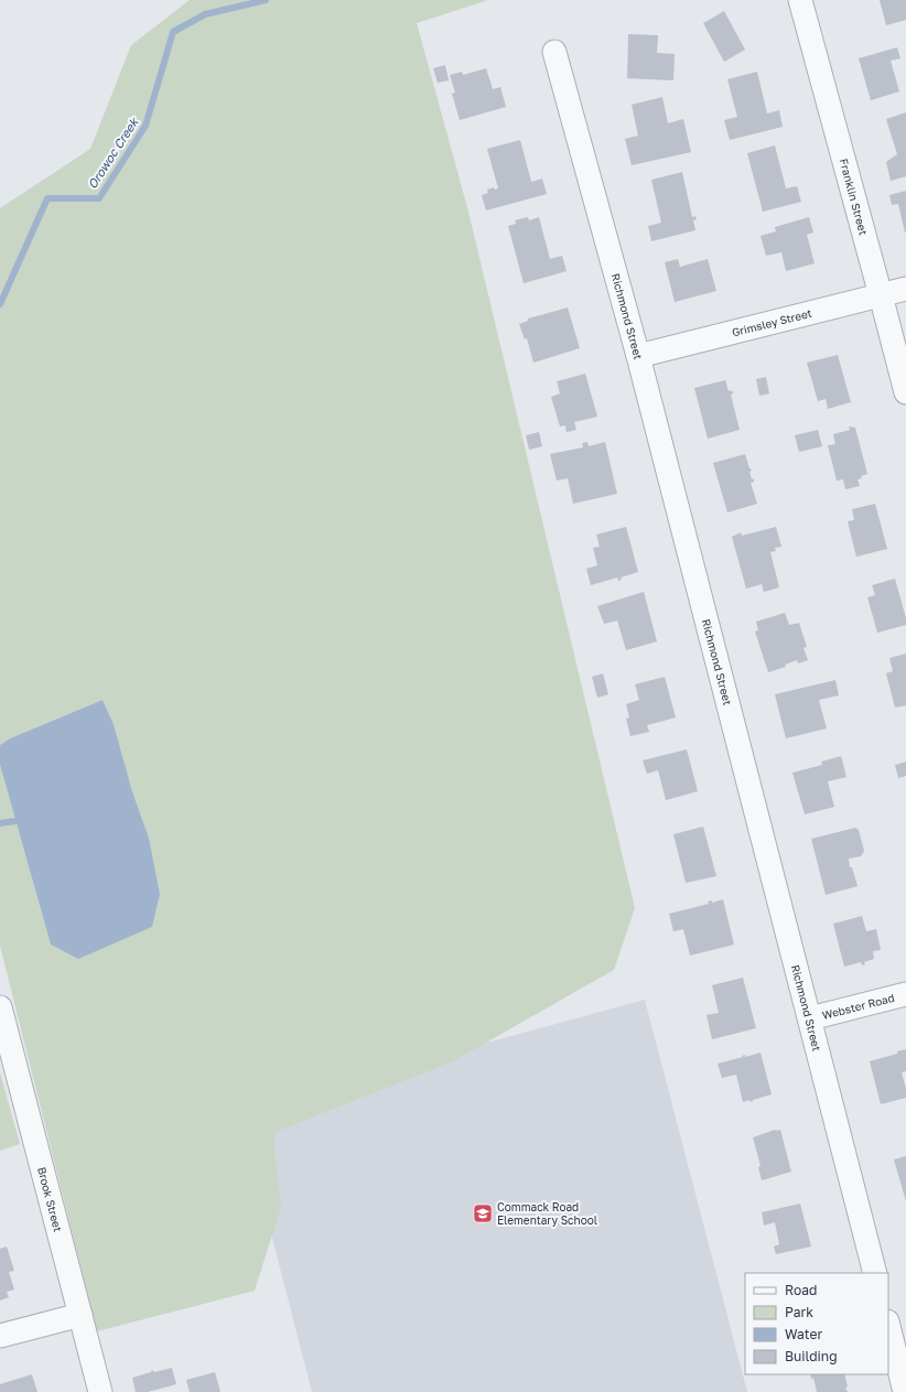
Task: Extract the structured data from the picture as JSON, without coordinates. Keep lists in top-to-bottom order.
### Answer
{
  "streets": {
    "street": [
      "Franklin Street",
      "Richmond Street",
      "Grimsley Street",
      "Webster Road",
      "Brook Street"
    ]
  },
  "crossings": [
    ["Franklin Street", "Grimsley Street"],
    ["Richmond Street", "Grimsley Street"],
    ["Richmond Street", "Webster Road"]
  ],
  "water": ["Orowoc Creek"],
  "places": {
    "school or university": ["Commack Road Elementary School"]
  },
  "legend": [
    "Road",
    "Park",
    "Water",
    "Building"
  ]
}
